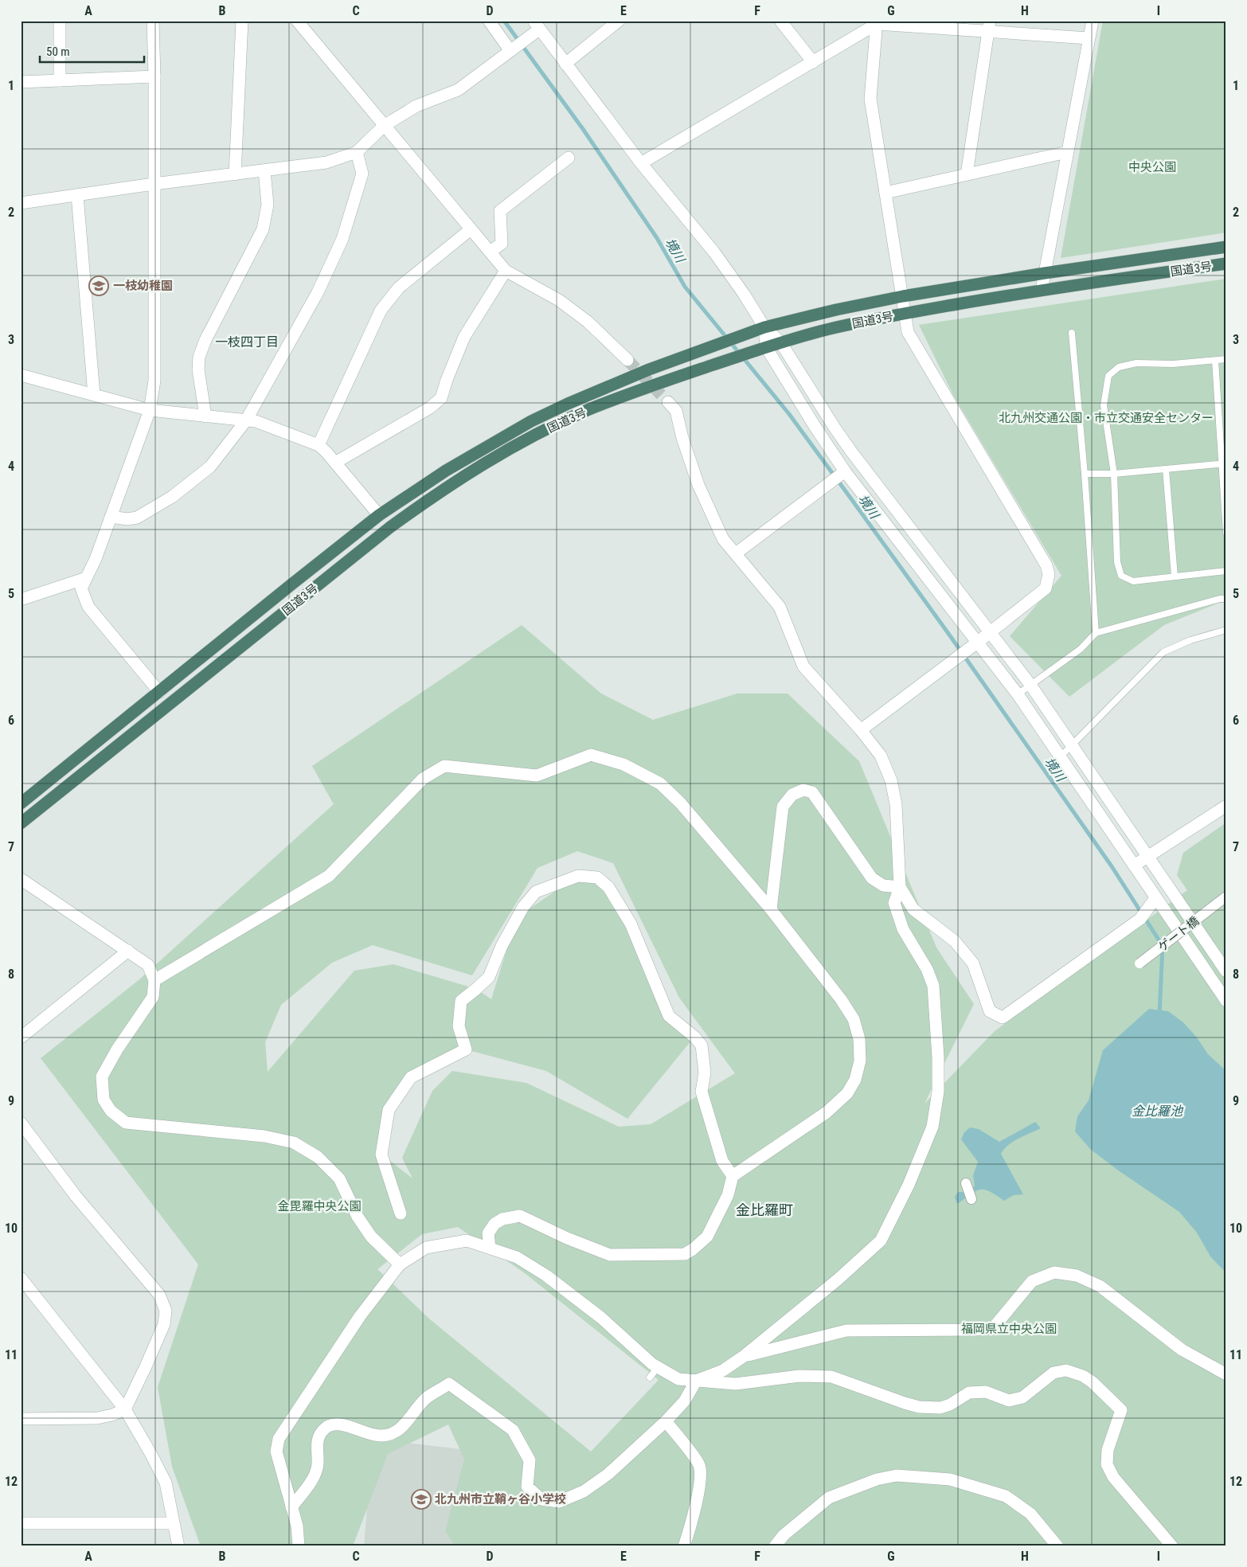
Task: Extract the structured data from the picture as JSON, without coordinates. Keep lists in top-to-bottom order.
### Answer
{
  "streets": {
    "highway": ["国道3号"],
    "street": ["ゲート橋"]
  },
  "districts": ["一枝四丁目", "金比羅町"],
  "water": ["境川", "金比羅池"],
  "parks": [
    "中央公園",
    "北九州交通公園・市立交通安全センター",
    "金毘羅中央公園",
    "福岡県立中央公園"
  ],
  "places": {
    "school or university": ["一枝幼稚園", "北九州市立鞘ヶ谷小学校"]
  },
  "scale_bar": "50 m",
  "grid": {
    "columns": [
      "A",
      "B",
      "C",
      "D",
      "E",
      "F",
      "G",
      "H",
      "I"
    ],
    "rows": [
      "1",
      "2",
      "3",
      "4",
      "5",
      "6",
      "7",
      "8",
      "9",
      "10",
      "11",
      "12"
    ]
  }
}
